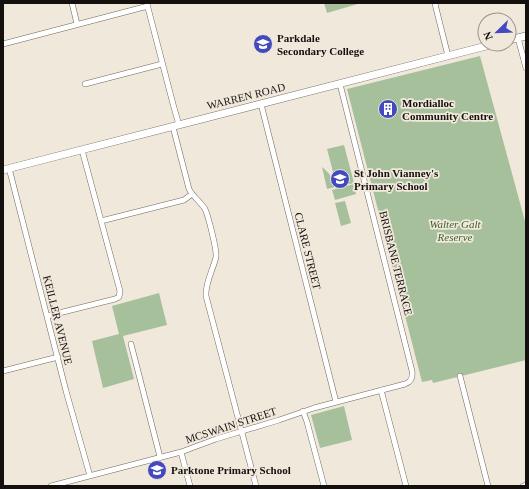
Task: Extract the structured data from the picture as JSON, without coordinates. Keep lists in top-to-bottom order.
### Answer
{
  "streets": {
    "street": [
      "WARREN ROAD",
      "CLARE STREET",
      "BRISBANE TERRACE",
      "KEILLER AVENUE",
      "MCSWAIN STREET"
    ]
  },
  "crossings": [
    ["WARREN ROAD", "CLARE STREET"],
    ["WARREN ROAD", "BRISBANE TERRACE"],
    ["WARREN ROAD", "KEILLER AVENUE"],
    ["CLARE STREET", "MCSWAIN STREET"],
    ["BRISBANE TERRACE", "MCSWAIN STREET"],
    ["KEILLER AVENUE", "MCSWAIN STREET"]
  ],
  "parks": ["Walter Galt Reserve"],
  "places": {
    "school or university": ["Parkdale Secondary College", "St John Vianney's Primary School", "Parktone Primary School"],
    "building": ["Mordialloc Community Centre"]
  },
  "north": "bottom left"
}
